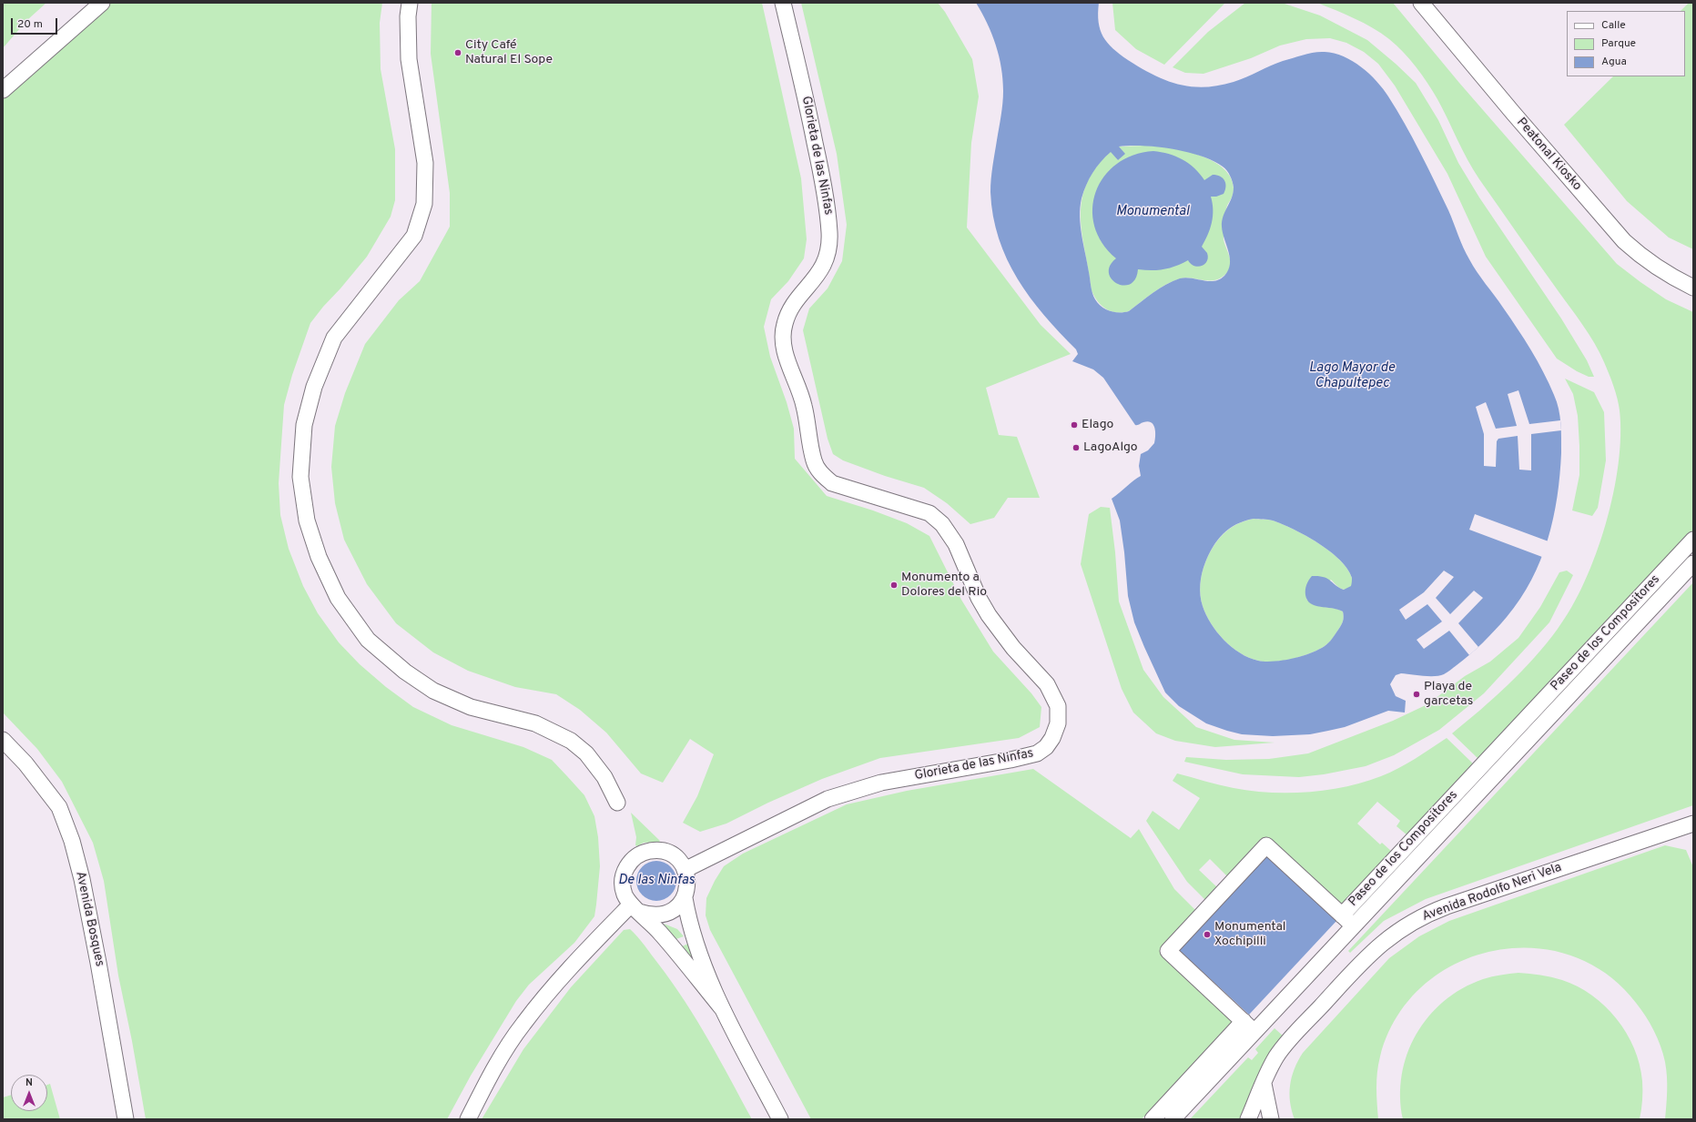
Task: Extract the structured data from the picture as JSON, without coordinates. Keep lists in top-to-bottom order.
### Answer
{
  "streets": {
    "street": [
      "Peatonal Kiosko",
      "Glorieta de las Ninfas",
      "Paseo de los Compositores",
      "Avenida Rodolfo Neri Vela",
      "Avenida Bosques"
    ]
  },
  "water": ["Monumental", "Lago Mayor de Chapultepec", "De las Ninfas"],
  "places": [
    "City Café Natural El Sope",
    "Elago",
    "LagoAlgo",
    "Monumento a Dolores del Rio",
    "Playa de garcetas",
    "Monumental Xochipilli"
  ],
  "legend": ["Calle", "Parque", "Agua"],
  "scale_bar": "20 m",
  "north": "top"
}
